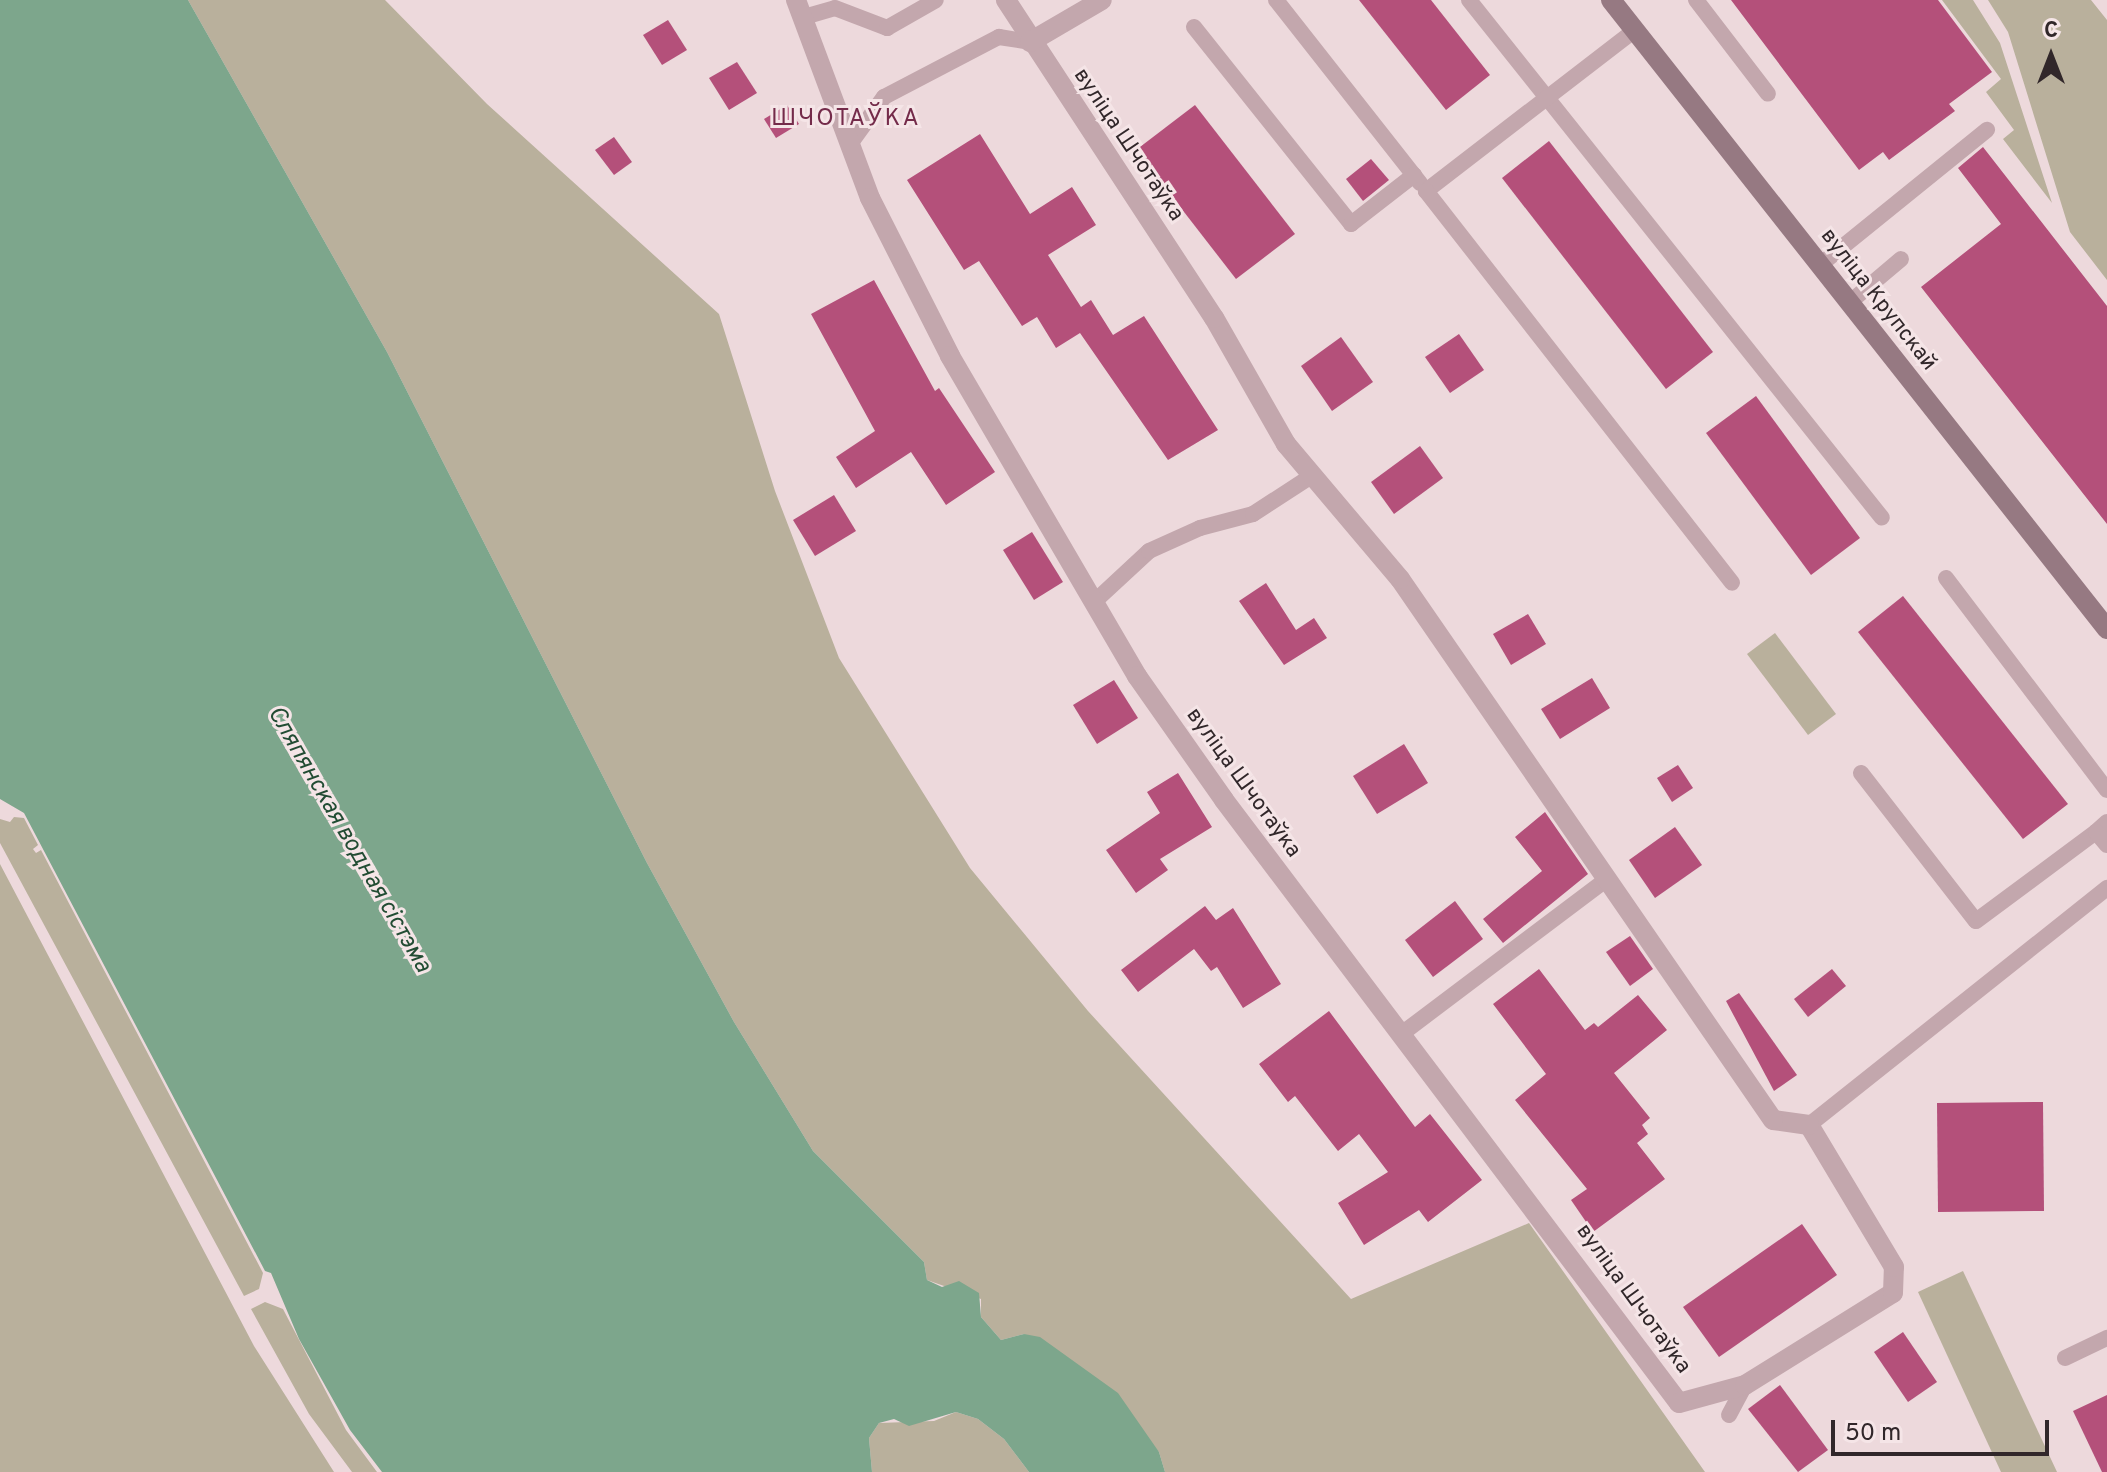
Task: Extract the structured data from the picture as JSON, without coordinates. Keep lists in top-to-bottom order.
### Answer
{
  "streets": {
    "street": ["вуліца Шчотаўка", "вуліца Крупскай"]
  },
  "districts": ["ШЧОТАЎКА"],
  "water": ["Сляпянская водная сістэма"],
  "scale_bar": "50 m",
  "north": "top"
}
